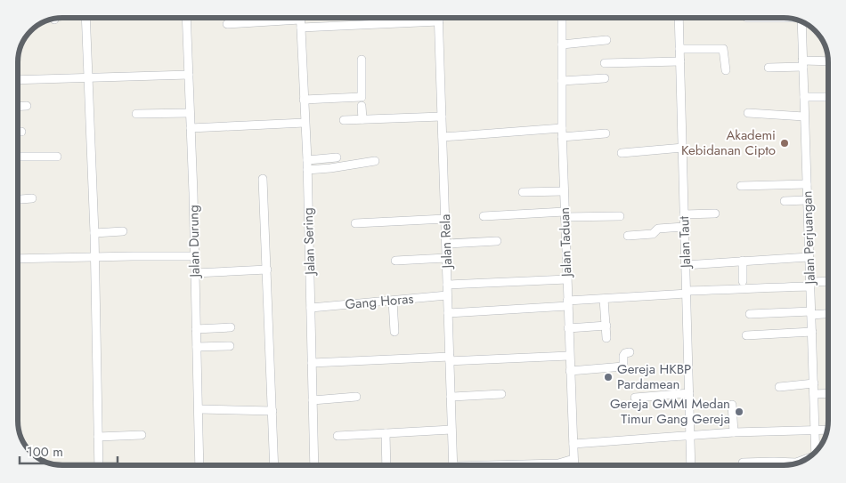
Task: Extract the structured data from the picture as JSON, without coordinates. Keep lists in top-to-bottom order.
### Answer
{
  "streets": {
    "street": [
      "Jalan Perjuangan",
      "Jalan Durung",
      "Jalan Sering",
      "Jalan Rela",
      "Jalan Taduan",
      "Jalan Taut",
      "Gang Horas"
    ]
  },
  "crossings": [
    ["Jalan Sering", "Gang Horas"],
    ["Jalan Rela", "Gang Horas"]
  ],
  "places": ["Akademi Kebidanan Cipto", "Gereja HKBP Pardamean", "Gereja GMMI Medan Timur Gang Gereja"],
  "scale_bar": "100 m"
}
